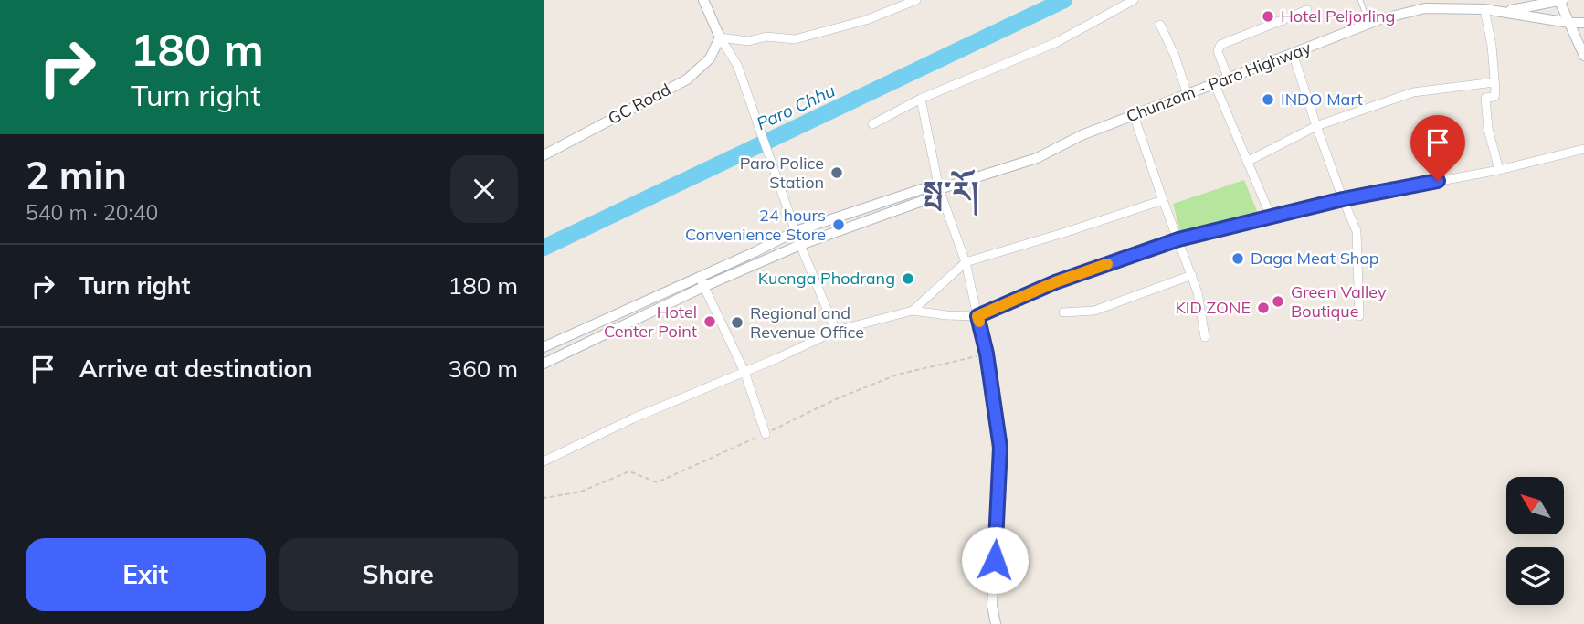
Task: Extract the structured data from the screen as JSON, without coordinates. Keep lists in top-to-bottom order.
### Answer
{
  "streets": {
    "street": ["Chunzom - Paro Highway", "GC Road"]
  },
  "districts": ["སྤ་རོ།"],
  "water": ["Paro Chhu"],
  "places": [
    "Hotel Peljorling",
    "INDO Mart",
    "Paro Police Station",
    "24 hours Convenience Store",
    "Daga Meat Shop",
    "Kuenga Phodrang",
    "Green Valley Boutique",
    "KID ZONE",
    "Hotel Center Point",
    "Regional and Revenue Office"
  ],
  "north": "top left",
  "page": {
    "turn": ["180 m", "Turn right"],
    "heading": ["2 min", "540 m · 20:40"],
    "list": [
      {
        "name": "Turn right",
        "value": "180 m"
      },
      {
        "name": "Arrive at destination",
        "value": "360 m"
      }
    ],
    "buttons": ["Exit", "Share"]
  }
}
